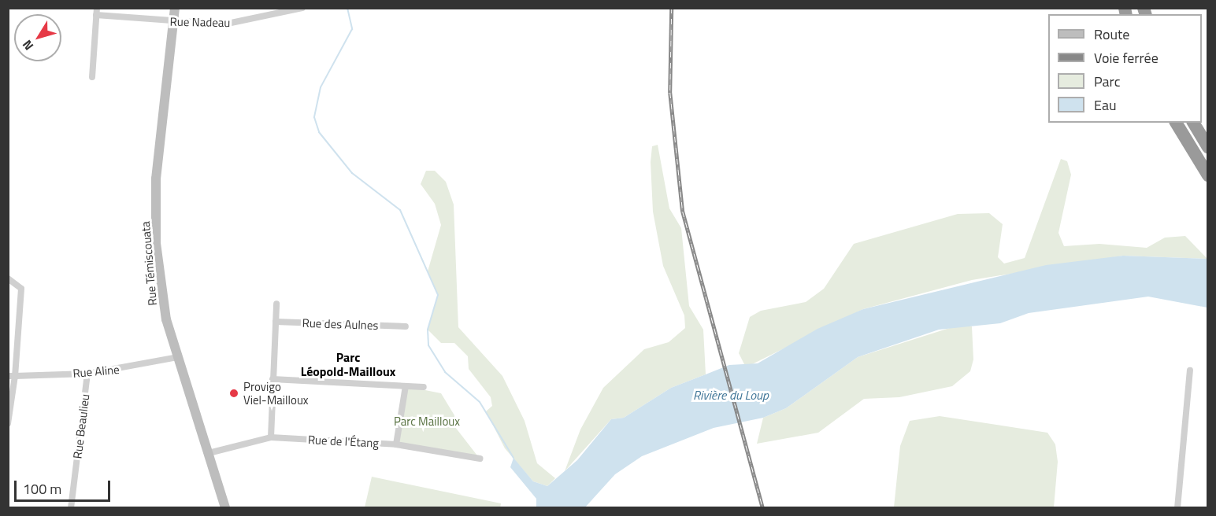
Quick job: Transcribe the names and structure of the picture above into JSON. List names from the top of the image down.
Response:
{
  "streets": {
    "main road": ["Rue Témiscouata"],
    "street": [
      "Rue Nadeau",
      "Rue des Aulnes",
      "Rue Aline",
      "Rue Beaulieu",
      "Rue de l'Étang"
    ]
  },
  "crossings": [
    ["Rue Nadeau", "Rue Témiscouata"],
    ["Rue Témiscouata", "Rue Aline"],
    ["Rue Témiscouata", "Rue de l'Étang"],
    ["Rue Aline", "Rue Beaulieu"]
  ],
  "districts": ["Parc Léopold-Mailloux"],
  "water": ["Rivière du Loup"],
  "parks": ["Parc Mailloux"],
  "places": ["Provigo Viel-Mailloux"],
  "legend": [
    "Route",
    "Voie ferrée",
    "Parc",
    "Eau"
  ],
  "scale_bar": "100 m",
  "north": "bottom left"
}
